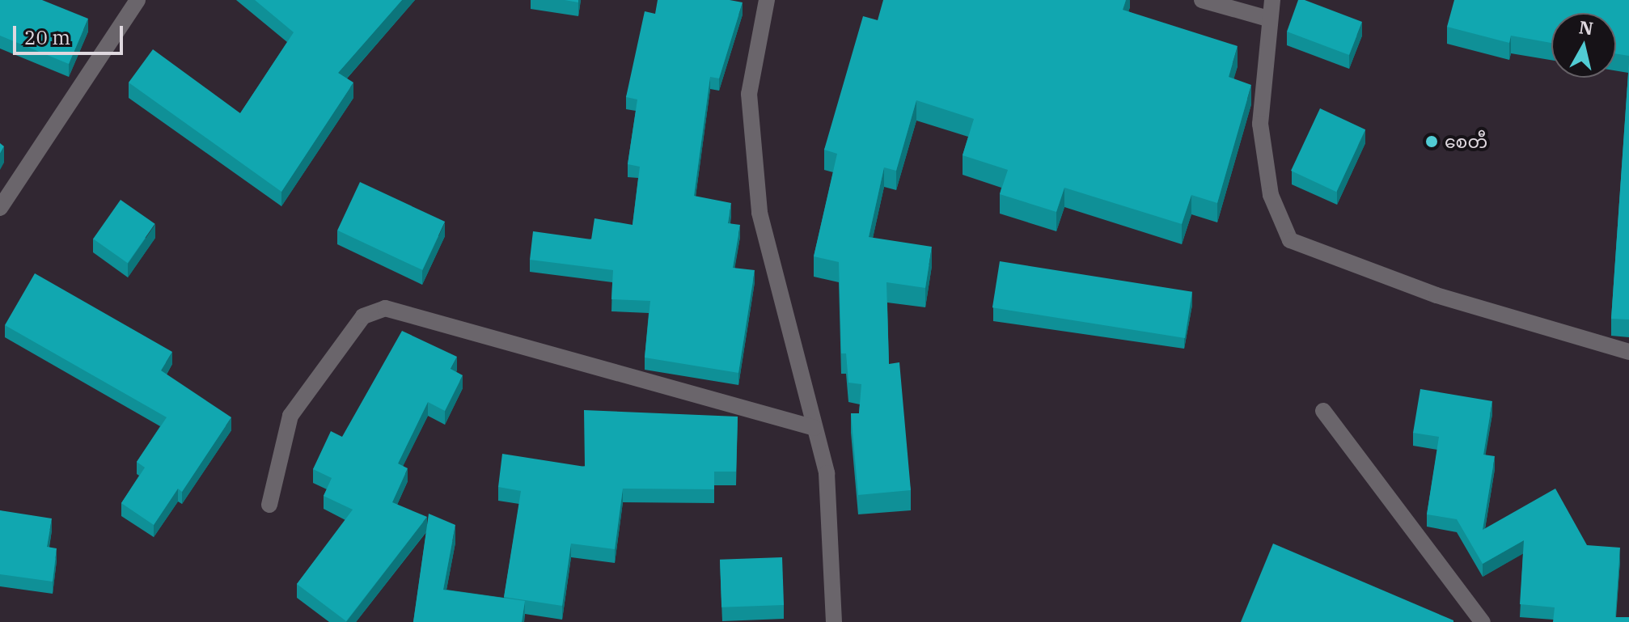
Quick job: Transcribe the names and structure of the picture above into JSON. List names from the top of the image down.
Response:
{
  "places": ["စေတီ"],
  "scale_bar": "20 m",
  "north": "top"
}
